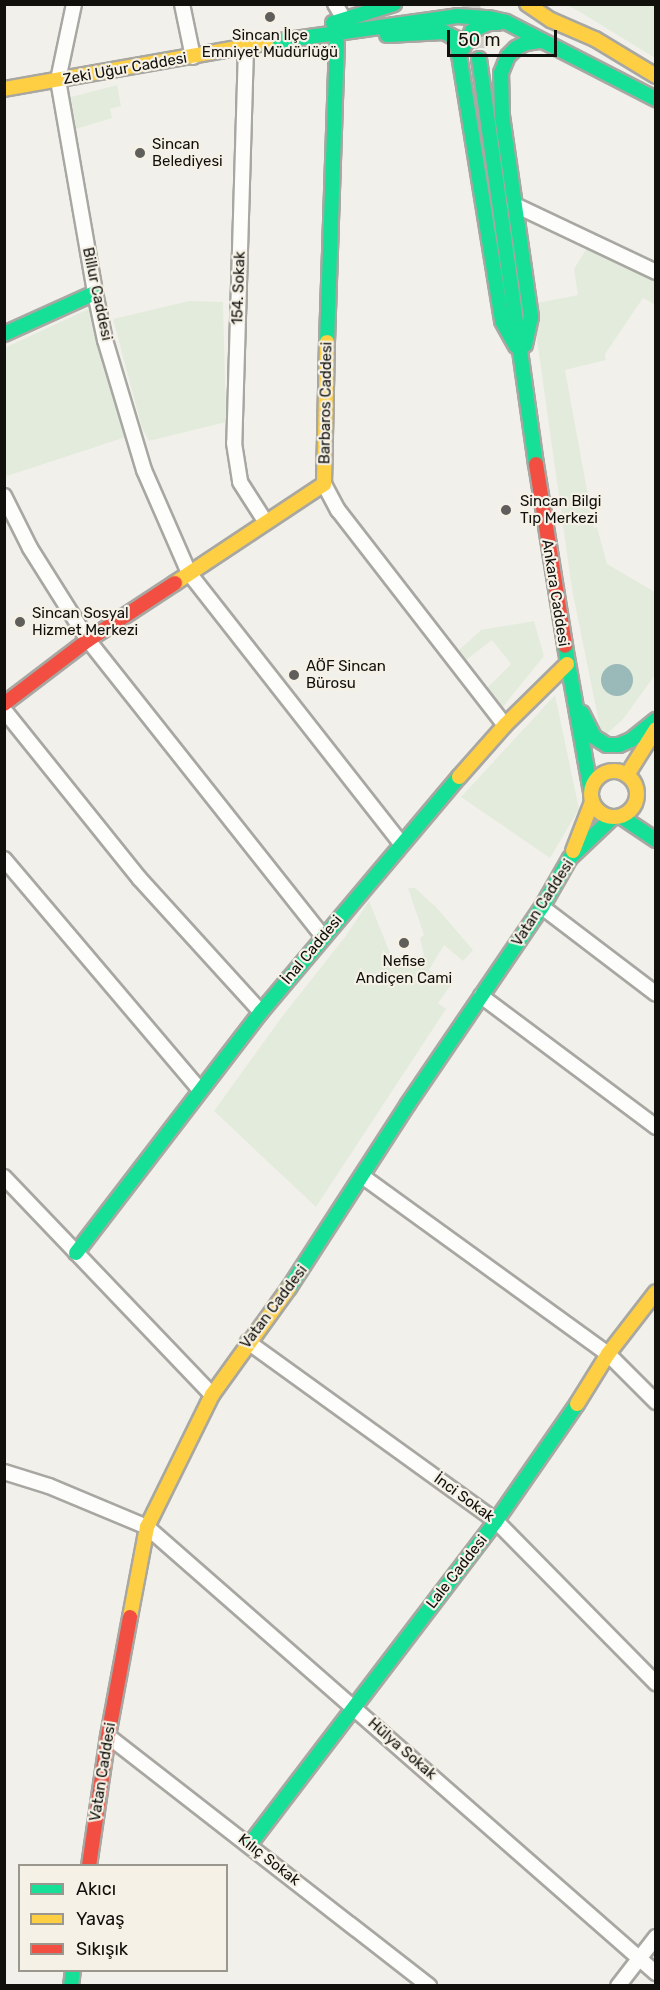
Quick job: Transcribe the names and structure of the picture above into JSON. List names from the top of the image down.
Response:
{
  "streets": {
    "main road": [
      "Zeki Uğur Caddesi",
      "Barbaros Caddesi",
      "Ankara Caddesi",
      "Vatan Caddesi",
      "İnal Caddesi",
      "Lale Caddesi"
    ],
    "street": [
      "154. Sokak",
      "Billur Caddesi",
      "İnci Sokak",
      "Hülya Sokak",
      "Kılıç Sokak"
    ]
  },
  "crossings": [
    ["Zeki Uğur Caddesi", "154. Sokak"],
    ["Zeki Uğur Caddesi", "Billur Caddesi"],
    ["154. Sokak", "Barbaros Caddesi"],
    ["Billur Caddesi", "Barbaros Caddesi"],
    ["Billur Caddesi", "İnal Caddesi"],
    ["Ankara Caddesi", "Vatan Caddesi"],
    ["Ankara Caddesi", "İnal Caddesi"],
    ["Vatan Caddesi", "İnci Sokak"],
    ["Vatan Caddesi", "Hülya Sokak"],
    ["Vatan Caddesi", "Kılıç Sokak"],
    ["İnci Sokak", "Lale Caddesi"],
    ["Lale Caddesi", "Hülya Sokak"],
    ["Lale Caddesi", "Kılıç Sokak"]
  ],
  "places": [
    "Sincan İlçe Emniyet Müdürlüğü",
    "Sincan Belediyesi",
    "Sincan Bilgi Tıp Merkezi",
    "Sincan Sosyal Hizmet Merkezi",
    "AÖF Sincan Bürosu",
    "Nefise Andiçen Cami"
  ],
  "legend": ["Akıcı", "Yavaş", "Sıkışık"],
  "scale_bar": "50 m"
}
